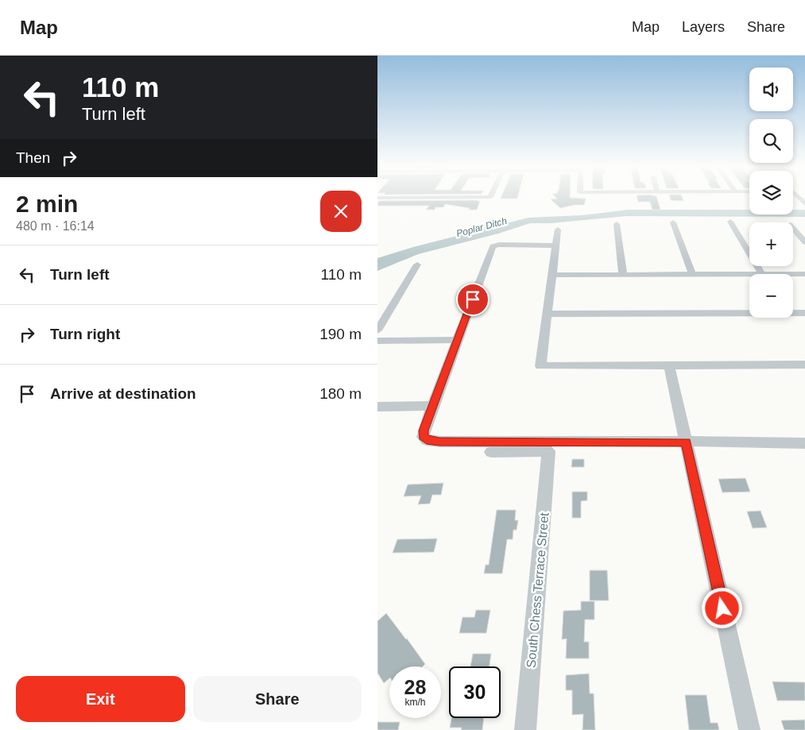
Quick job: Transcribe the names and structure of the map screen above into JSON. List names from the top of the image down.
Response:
{
  "streets": {
    "street": ["South Chess Terrace Street"]
  },
  "water": ["Poplar Ditch"],
  "page": {
    "header": "Map",
    "nav": ["Map", "Layers", "Share"],
    "turn": ["110 m", "Turn left"],
    "map_buttons": ["+", "−"],
    "then": "Then",
    "heading": ["2 min", "480 m · 16:14"],
    "list": [
      {
        "name": "Turn left",
        "value": "110 m"
      },
      {
        "name": "Turn right",
        "value": "190 m"
      },
      {
        "name": "Arrive at destination",
        "value": "180 m"
      }
    ],
    "speed": "28 km/h",
    "limit": "30",
    "buttons": ["Exit", "Share"]
  }
}
